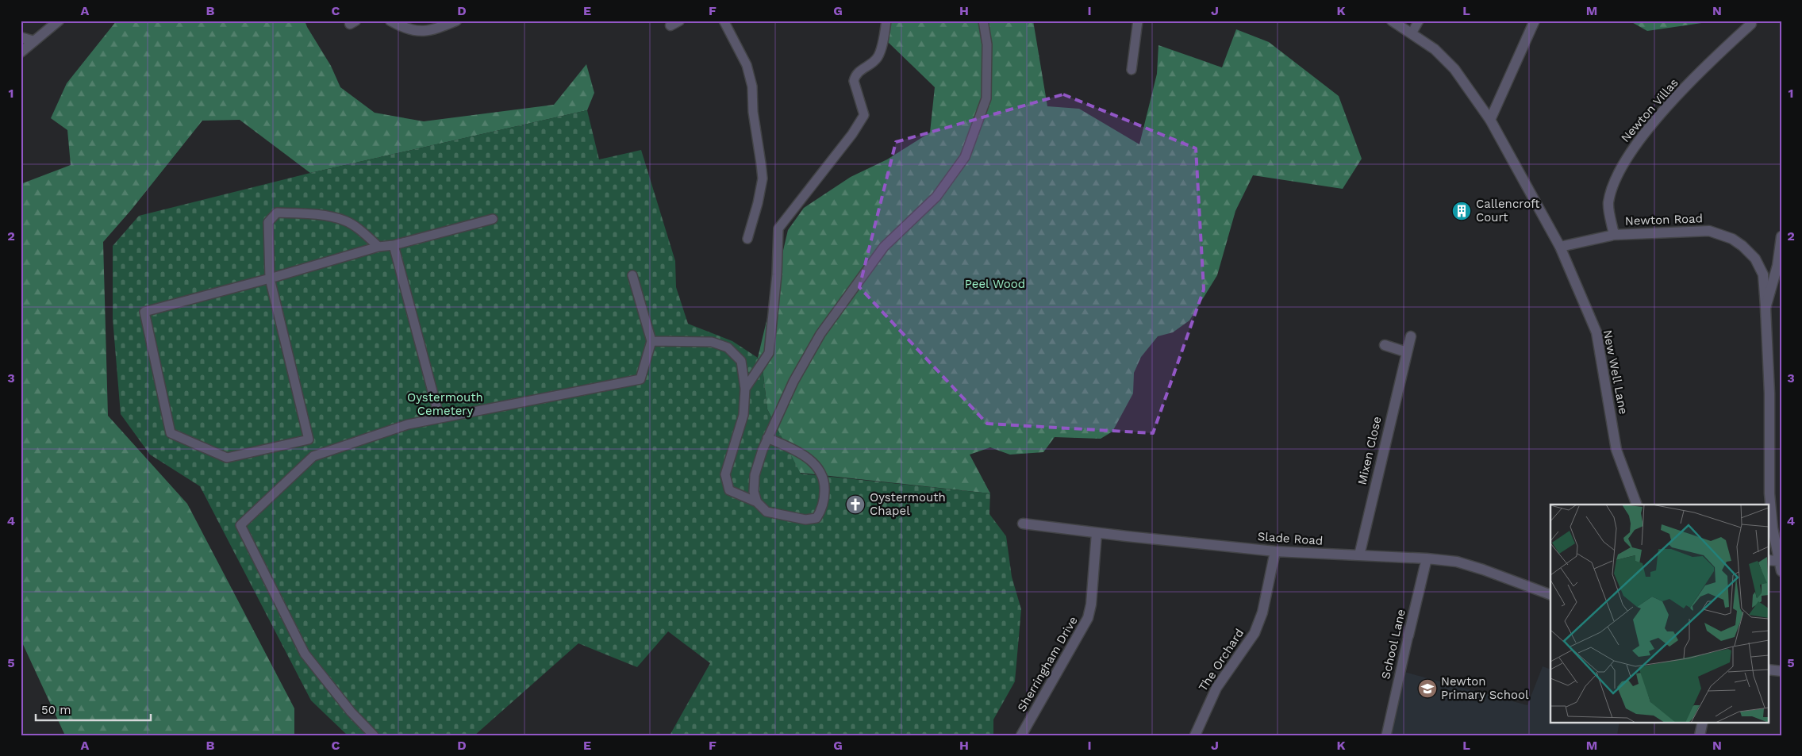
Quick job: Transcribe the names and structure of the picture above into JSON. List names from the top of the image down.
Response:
{
  "streets": {
    "street": [
      "Newton Villas",
      "Newton Road",
      "New Well Lane",
      "Mixen Close",
      "Slade Road",
      "School Lane",
      "The Orchard",
      "Sherringham Drive"
    ]
  },
  "crossings": [
    ["Newton Villas", "Newton Road"],
    ["Newton Road", "New Well Lane"],
    ["Mixen Close", "Slade Road"],
    ["Slade Road", "School Lane"],
    ["Slade Road", "The Orchard"],
    ["Slade Road", "Sherringham Drive"]
  ],
  "parks": ["Peel Wood", "Oystermouth Cemetery"],
  "places": {
    "building": ["Callencroft Court"],
    "church": ["Oystermouth Chapel"],
    "school or university": ["Newton Primary School"]
  },
  "scale_bar": "50 m",
  "grid": {
    "columns": [
      "A",
      "B",
      "C",
      "D",
      "E",
      "F",
      "G",
      "H",
      "I",
      "J",
      "K",
      "L",
      "M",
      "N"
    ],
    "rows": [
      "1",
      "2",
      "3",
      "4",
      "5"
    ]
  }
}
